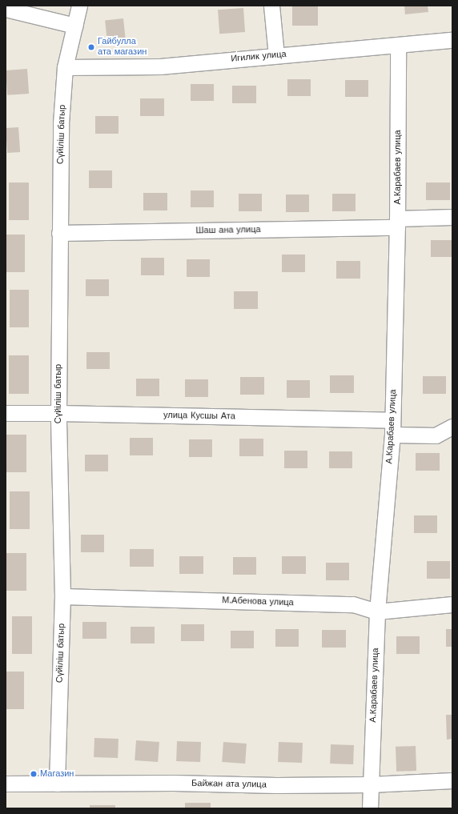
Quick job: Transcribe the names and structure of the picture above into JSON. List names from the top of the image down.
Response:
{
  "streets": {
    "street": [
      "Игилик улица",
      "Сүйіліш батыр",
      "А.Карабаев улица",
      "Шаш ана улица",
      "улица Кусшы Ата",
      "М.Абенова улица",
      "Байжан ата улица"
    ]
  },
  "crossings": [
    ["Игилик улица", "Сүйіліш батыр"],
    ["Игилик улица", "А.Карабаев улица"],
    ["Сүйіліш батыр", "Шаш ана улица"],
    ["Сүйіліш батыр", "улица Кусшы Ата"],
    ["Сүйіліш батыр", "М.Абенова улица"],
    ["Сүйіліш батыр", "Байжан ата улица"],
    ["А.Карабаев улица", "Шаш ана улица"],
    ["А.Карабаев улица", "улица Кусшы Ата"],
    ["А.Карабаев улица", "М.Абенова улица"],
    ["А.Карабаев улица", "Байжан ата улица"]
  ],
  "places": ["Гайбулла ата магазин", "Магазин"]
}
